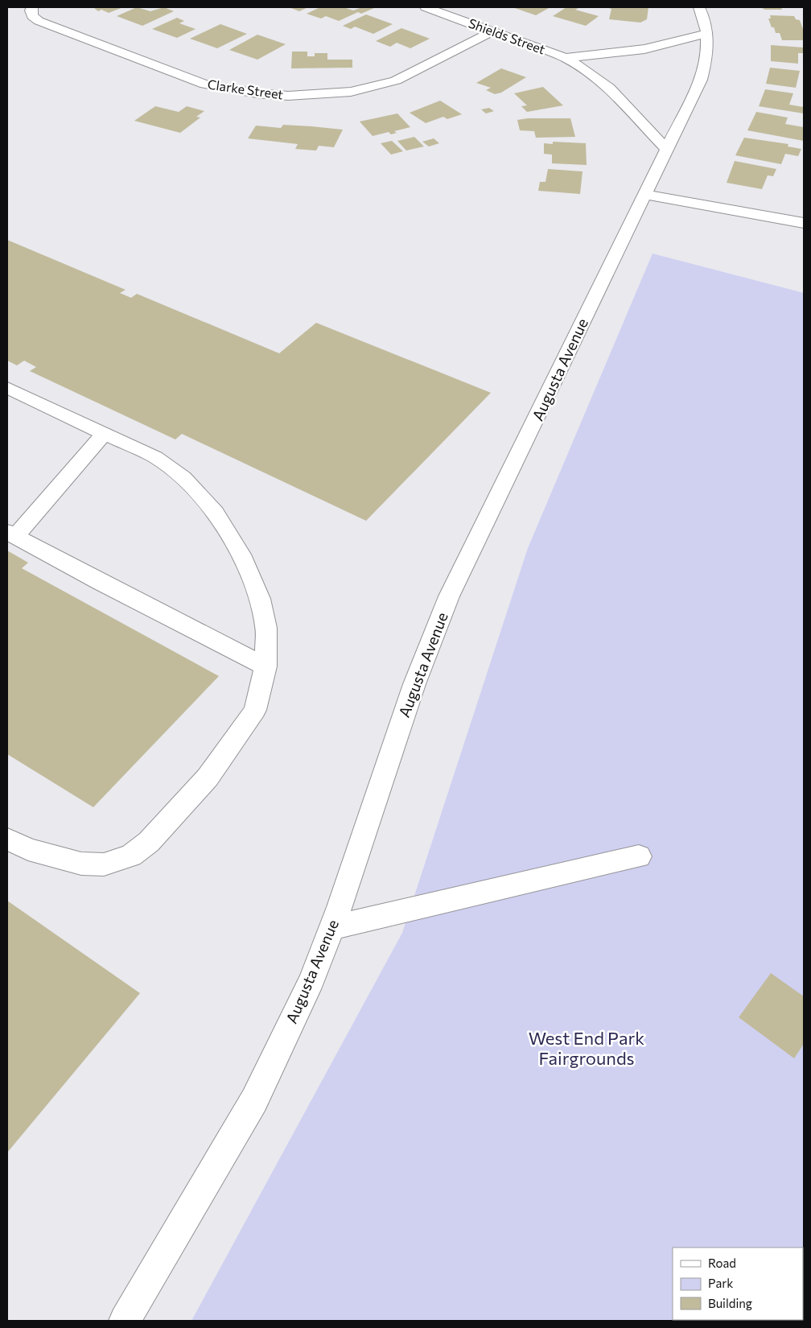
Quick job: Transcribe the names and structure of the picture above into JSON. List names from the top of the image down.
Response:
{
  "streets": {
    "street": ["Shields Street", "Clarke Street", "Augusta Avenue"]
  },
  "crossings": [
    ["Shields Street", "Clarke Street"],
    ["Shields Street", "Augusta Avenue"]
  ],
  "parks": ["West End Park Fairgrounds"],
  "legend": ["Road", "Park", "Building"]
}
